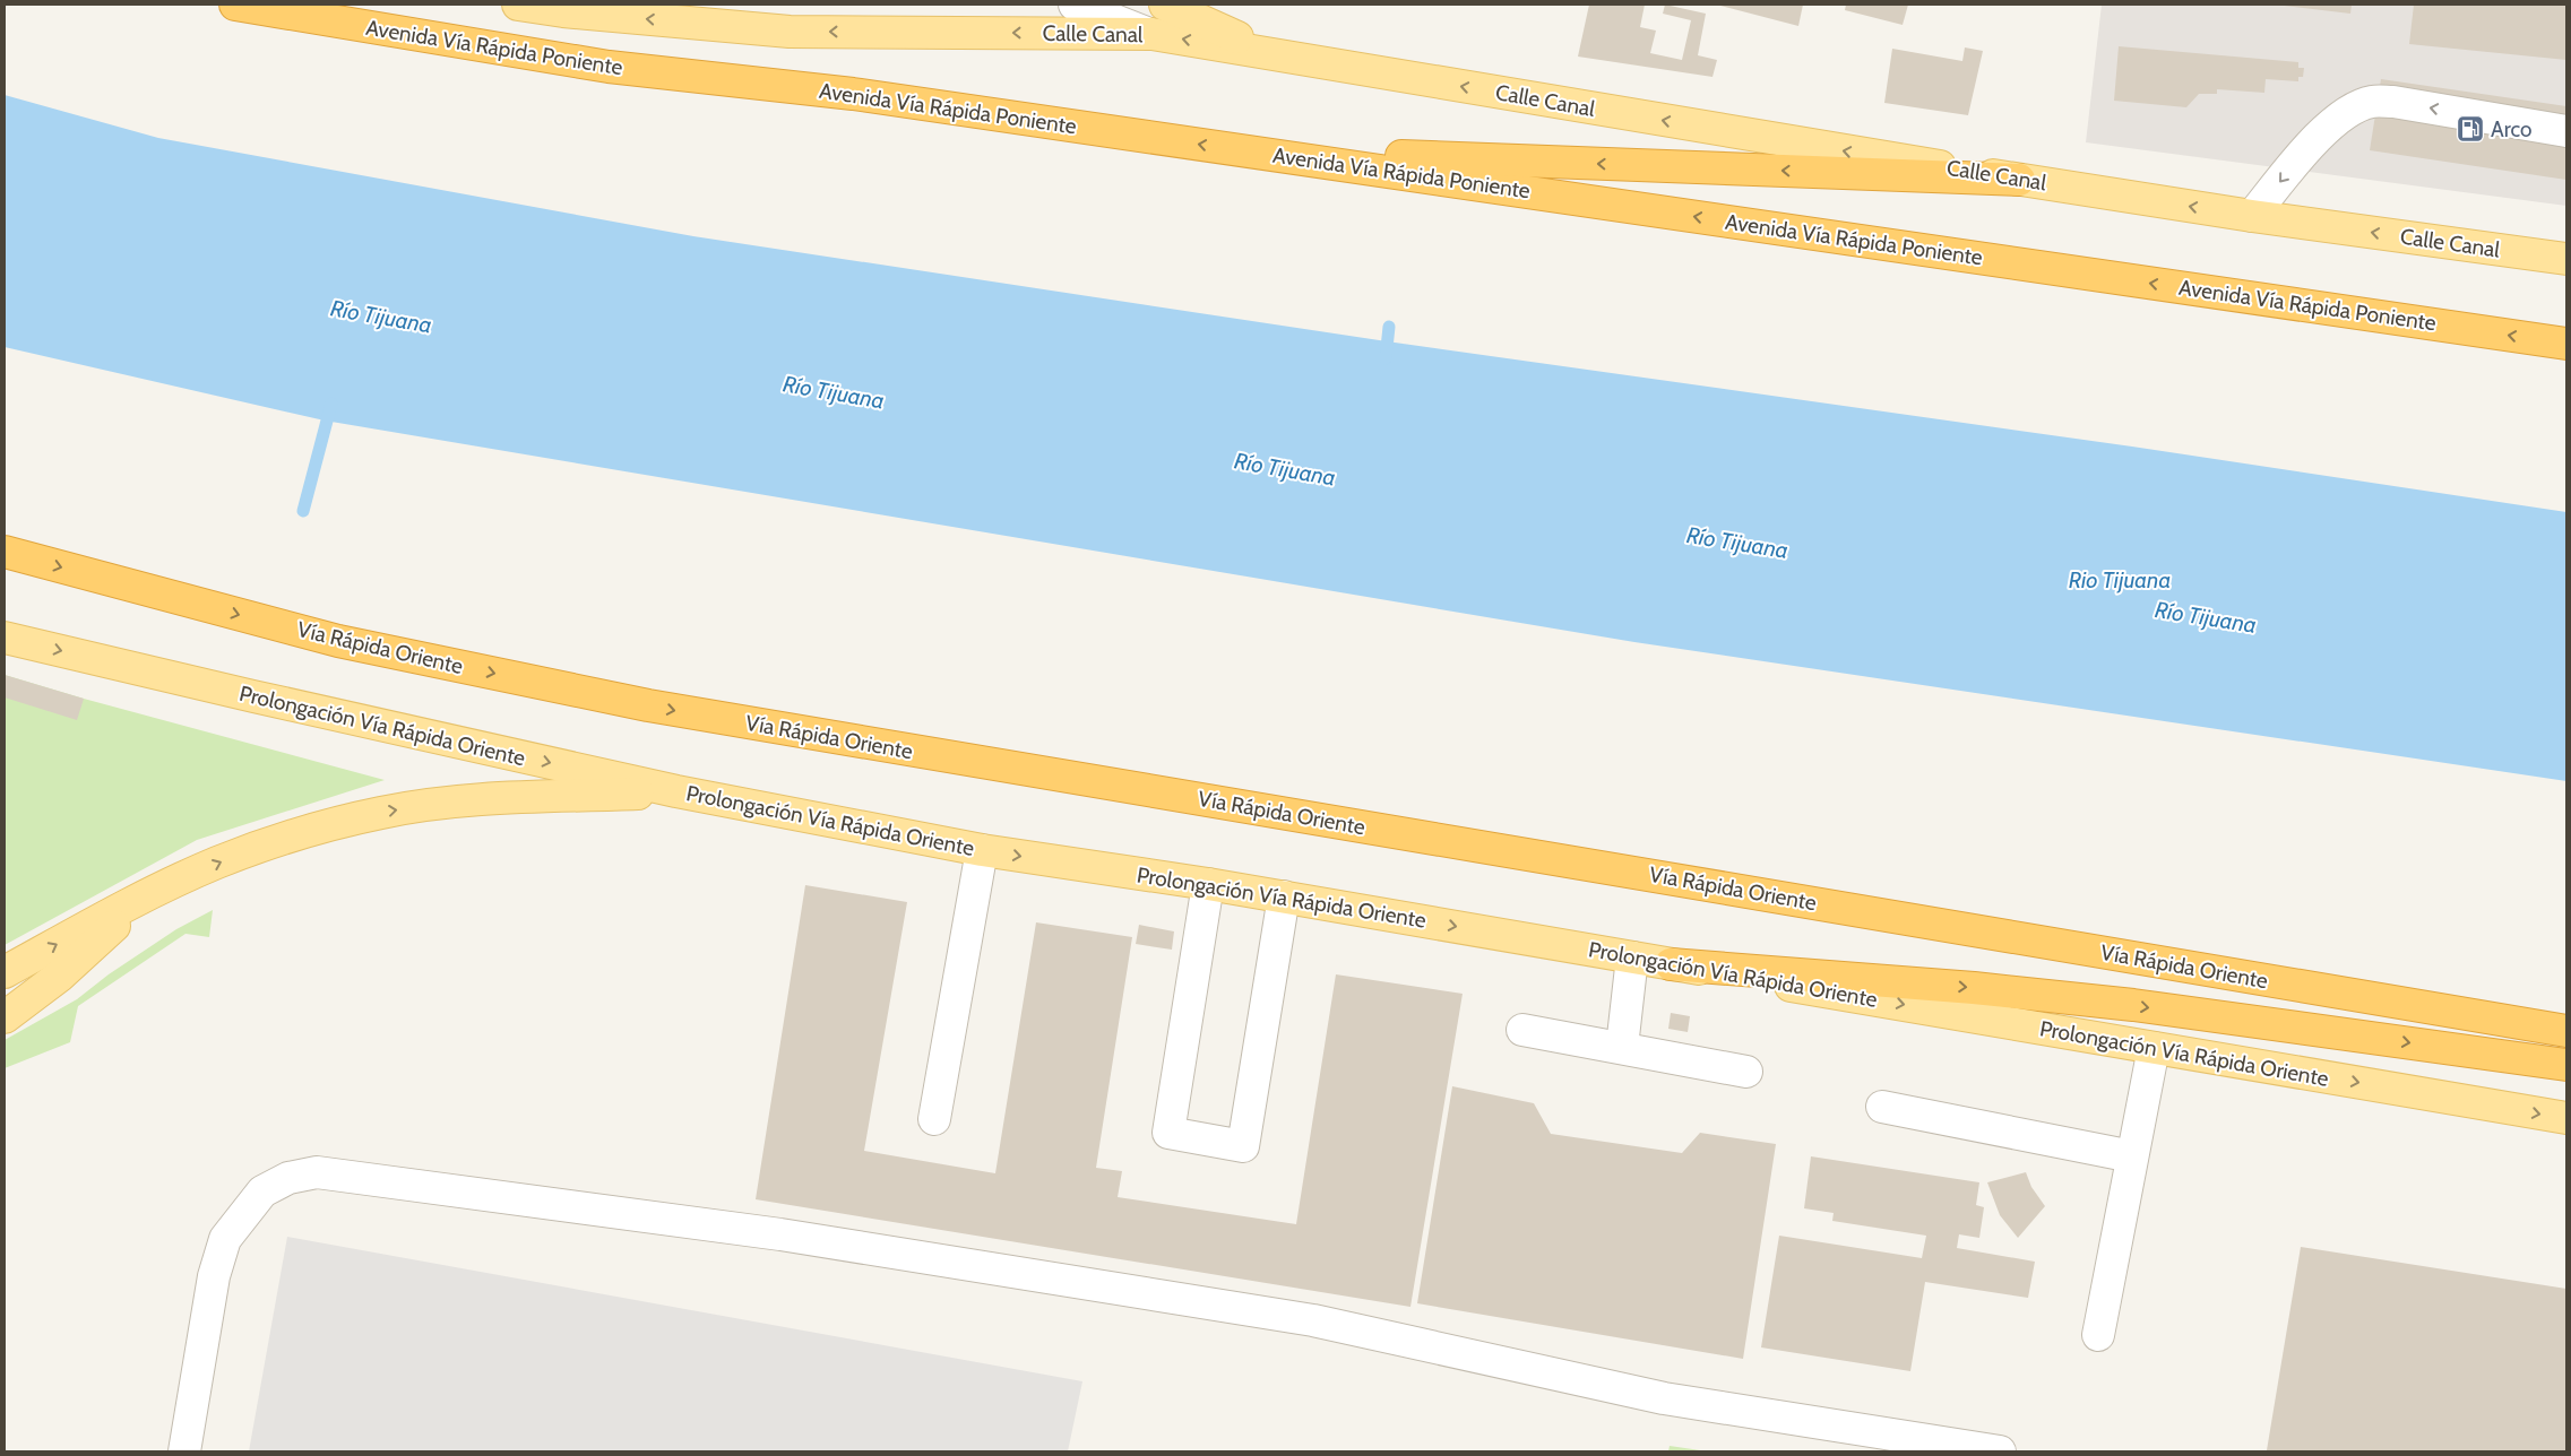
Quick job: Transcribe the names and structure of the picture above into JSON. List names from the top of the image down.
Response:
{
  "streets": {
    "highway": ["Avenida Vía Rápida Poniente", "Vía Rápida Oriente"],
    "main road": ["Calle Canal", "Prolongación Vía Rápida Oriente"]
  },
  "one_way": ["Calle Canal", "Prolongación Vía Rápida Oriente"],
  "water": ["Río Tijuana", "Rio Tijuana"],
  "places": {
    "fuel station": ["Arco"]
  }
}
